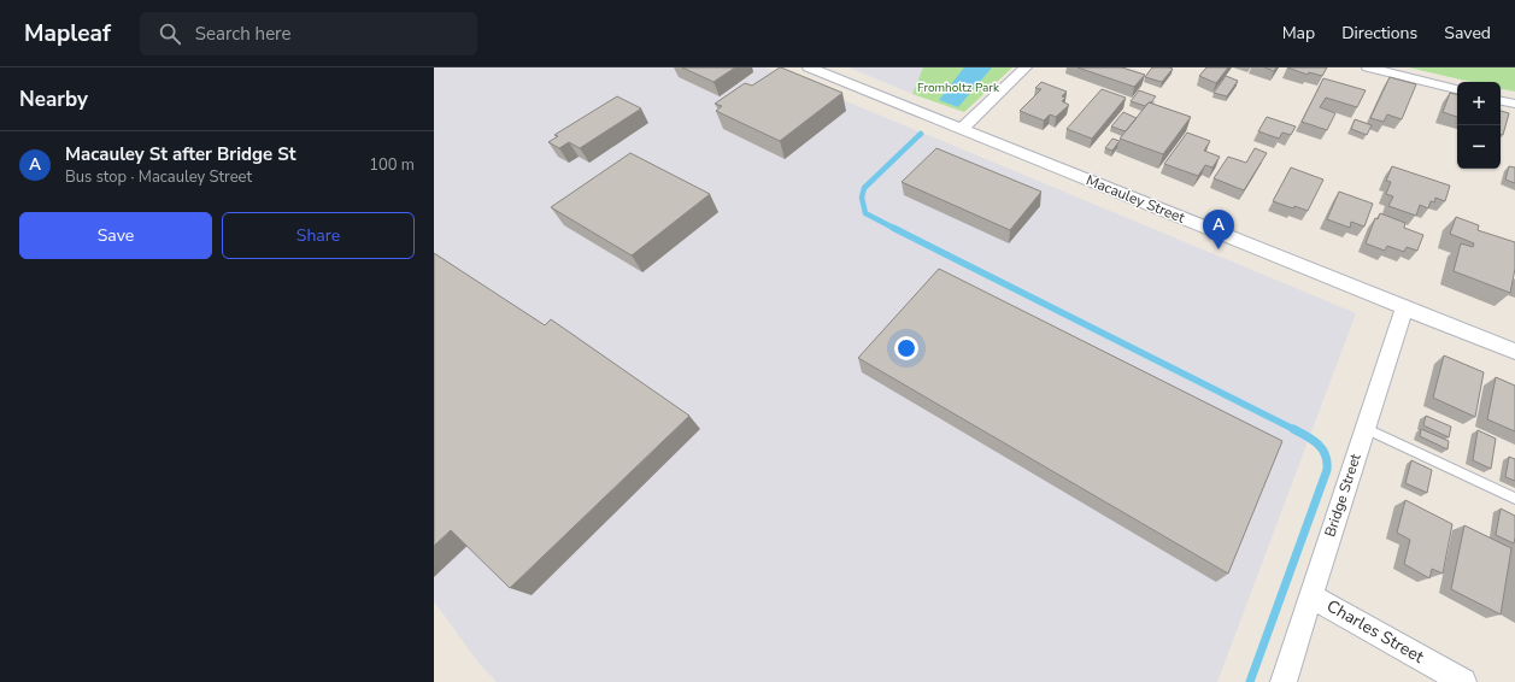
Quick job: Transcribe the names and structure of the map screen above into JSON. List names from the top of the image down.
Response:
{
  "streets": {
    "street": ["Macauley Street", "Bridge Street", "Charles Street"]
  },
  "crossings": [
    ["Macauley Street", "Bridge Street"],
    ["Bridge Street", "Charles Street"]
  ],
  "parks": ["Fromholtz Park"],
  "page": {
    "header": "Mapleaf",
    "search": "Search here",
    "nav": ["Map", "Directions", "Saved"],
    "heading": "Nearby",
    "map_buttons": ["+", "−"],
    "list": [
      {
        "mark": "A",
        "name": "Macauley St after Bridge St",
        "note": "Bus stop · Macauley Street",
        "value": "100 m"
      }
    ],
    "buttons": ["Save", "Share"],
    "pins": "A"
  }
}
